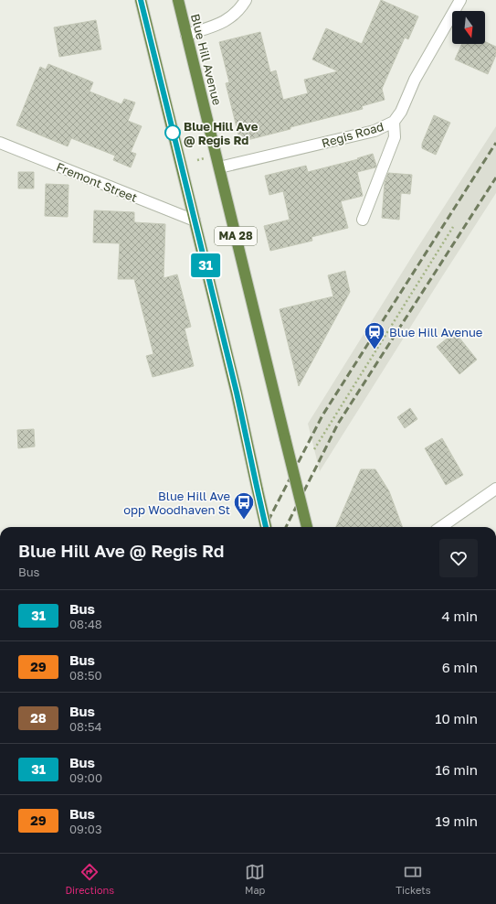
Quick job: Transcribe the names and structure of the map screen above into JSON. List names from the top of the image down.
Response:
{
  "streets": {
    "highway": ["Blue Hill Avenue", "MA 28"],
    "street": ["Regis Road", "Fremont Street"]
  },
  "crossings": [
    ["Blue Hill Avenue", "Regis Road"],
    ["Fremont Street", "MA 28"]
  ],
  "places": {
    "other": ["Blue Hill Ave @ Regis Rd"],
    "station": ["Blue Hill Avenue"],
    "bus stop": ["Blue Hill Ave opp Woodhaven St"]
  },
  "lines": ["bus line 31"],
  "north": "bottom",
  "page": {
    "on_map": "31",
    "heading": ["Blue Hill Ave @ Regis Rd", "Bus"],
    "list": [
      {
        "mark": "31",
        "name": "Bus",
        "note": "08:48",
        "value": "4 min"
      },
      {
        "mark": "29",
        "name": "Bus",
        "note": "08:50",
        "value": "6 min"
      },
      {
        "mark": "28",
        "name": "Bus",
        "note": "08:54",
        "value": "10 min"
      },
      {
        "mark": "31",
        "name": "Bus",
        "note": "09:00",
        "value": "16 min"
      },
      {
        "mark": "29",
        "name": "Bus",
        "note": "09:03",
        "value": "19 min"
      }
    ],
    "tabs": ["Directions", "Map", "Tickets"]
  }
}
